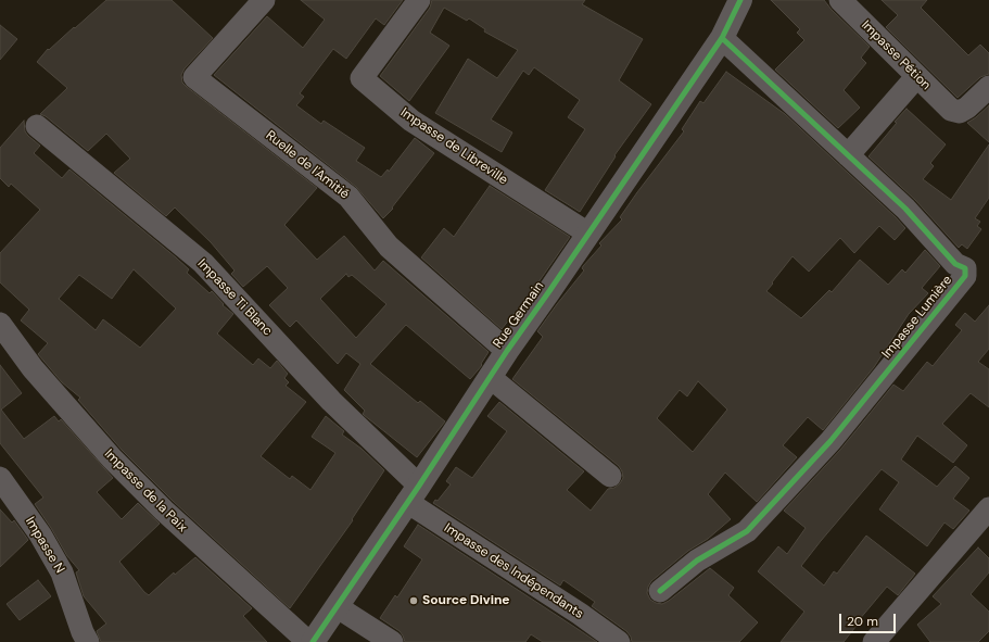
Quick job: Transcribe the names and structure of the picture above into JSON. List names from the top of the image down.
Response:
{
  "streets": {
    "street": [
      "Impasse Pétion",
      "Impasse de Libreville",
      "Ruelle de l'Amitié",
      "Impasse Ti Blanc",
      "Rue Germain",
      "Impasse Lumière",
      "Impasse de la Paix",
      "Impasse N",
      "Impasse des Indépendants"
    ]
  },
  "crossings": [
    ["Impasse de Libreville", "Rue Germain"],
    ["Ruelle de l'Amitié", "Rue Germain"],
    ["Impasse Ti Blanc", "Rue Germain"],
    ["Impasse Ti Blanc", "Impasse des Indépendants"],
    ["Rue Germain", "Impasse Lumière"],
    ["Rue Germain", "Impasse des Indépendants"]
  ],
  "places": ["Source Divine"],
  "scale_bar": "20 m"
}
